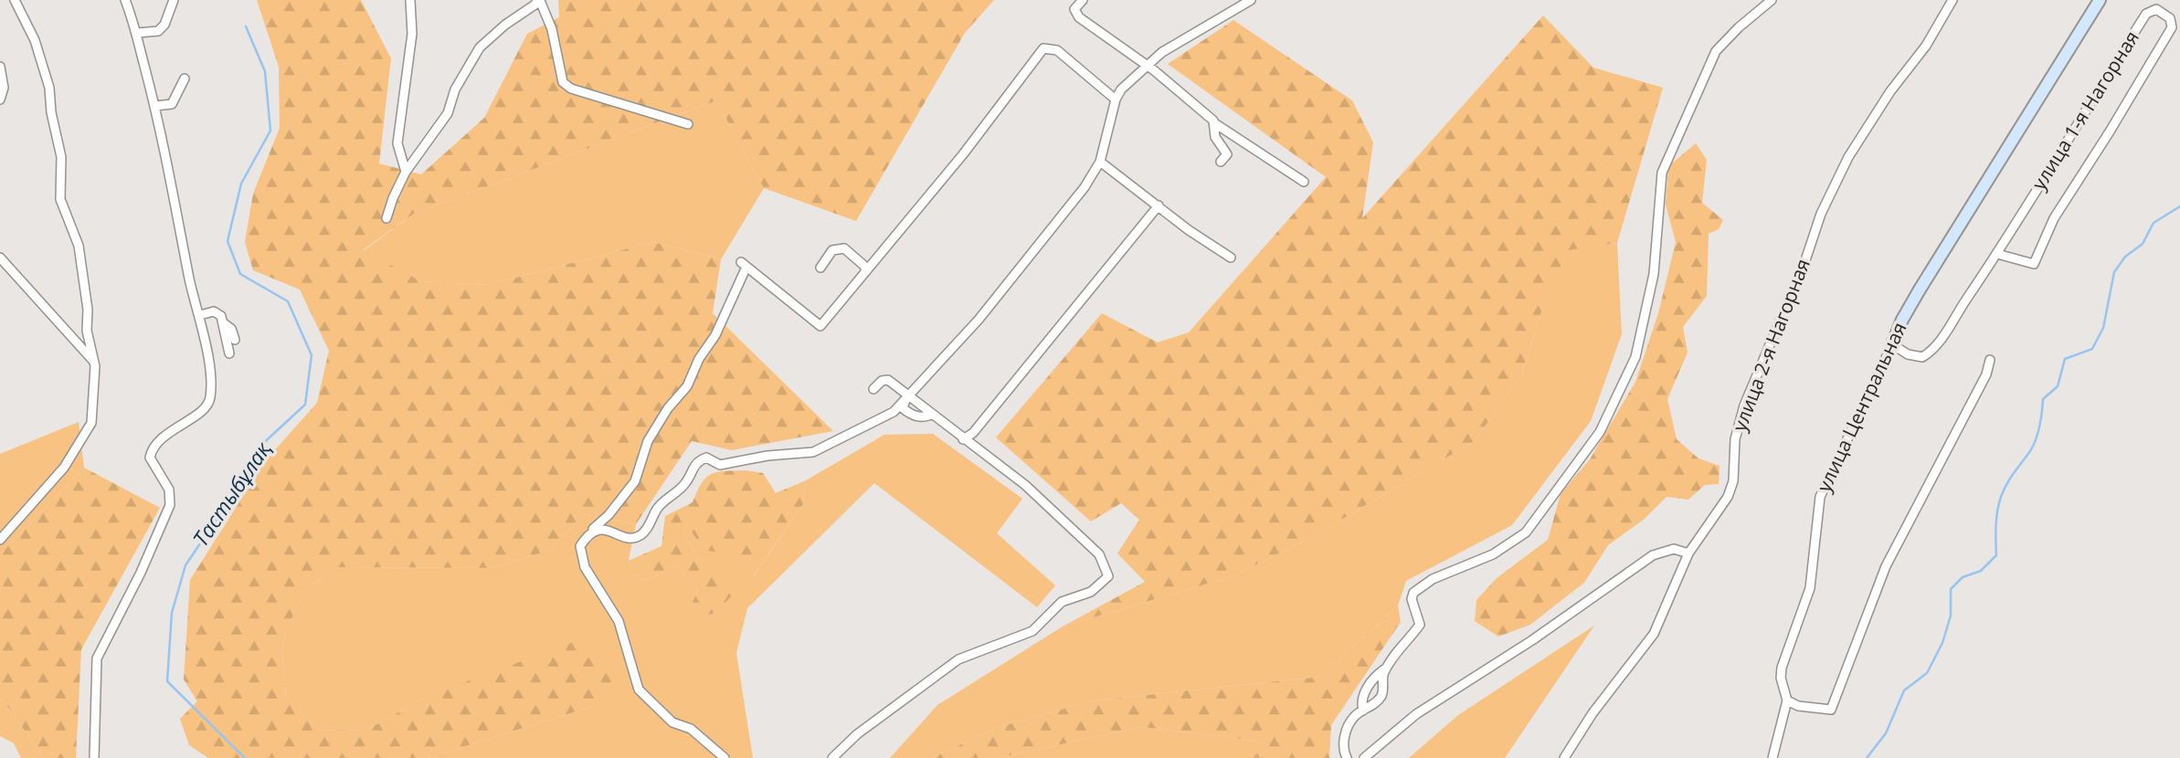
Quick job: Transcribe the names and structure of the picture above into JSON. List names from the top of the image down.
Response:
{
  "streets": {
    "street": ["улица 1-я Нагорная", "улица 2-я Нагорная", "улица Центральная"]
  },
  "crossings": [
    ["улица 1-я Нагорная", "улица Центральная"]
  ],
  "water": ["Тастыбұлақ"]
}
